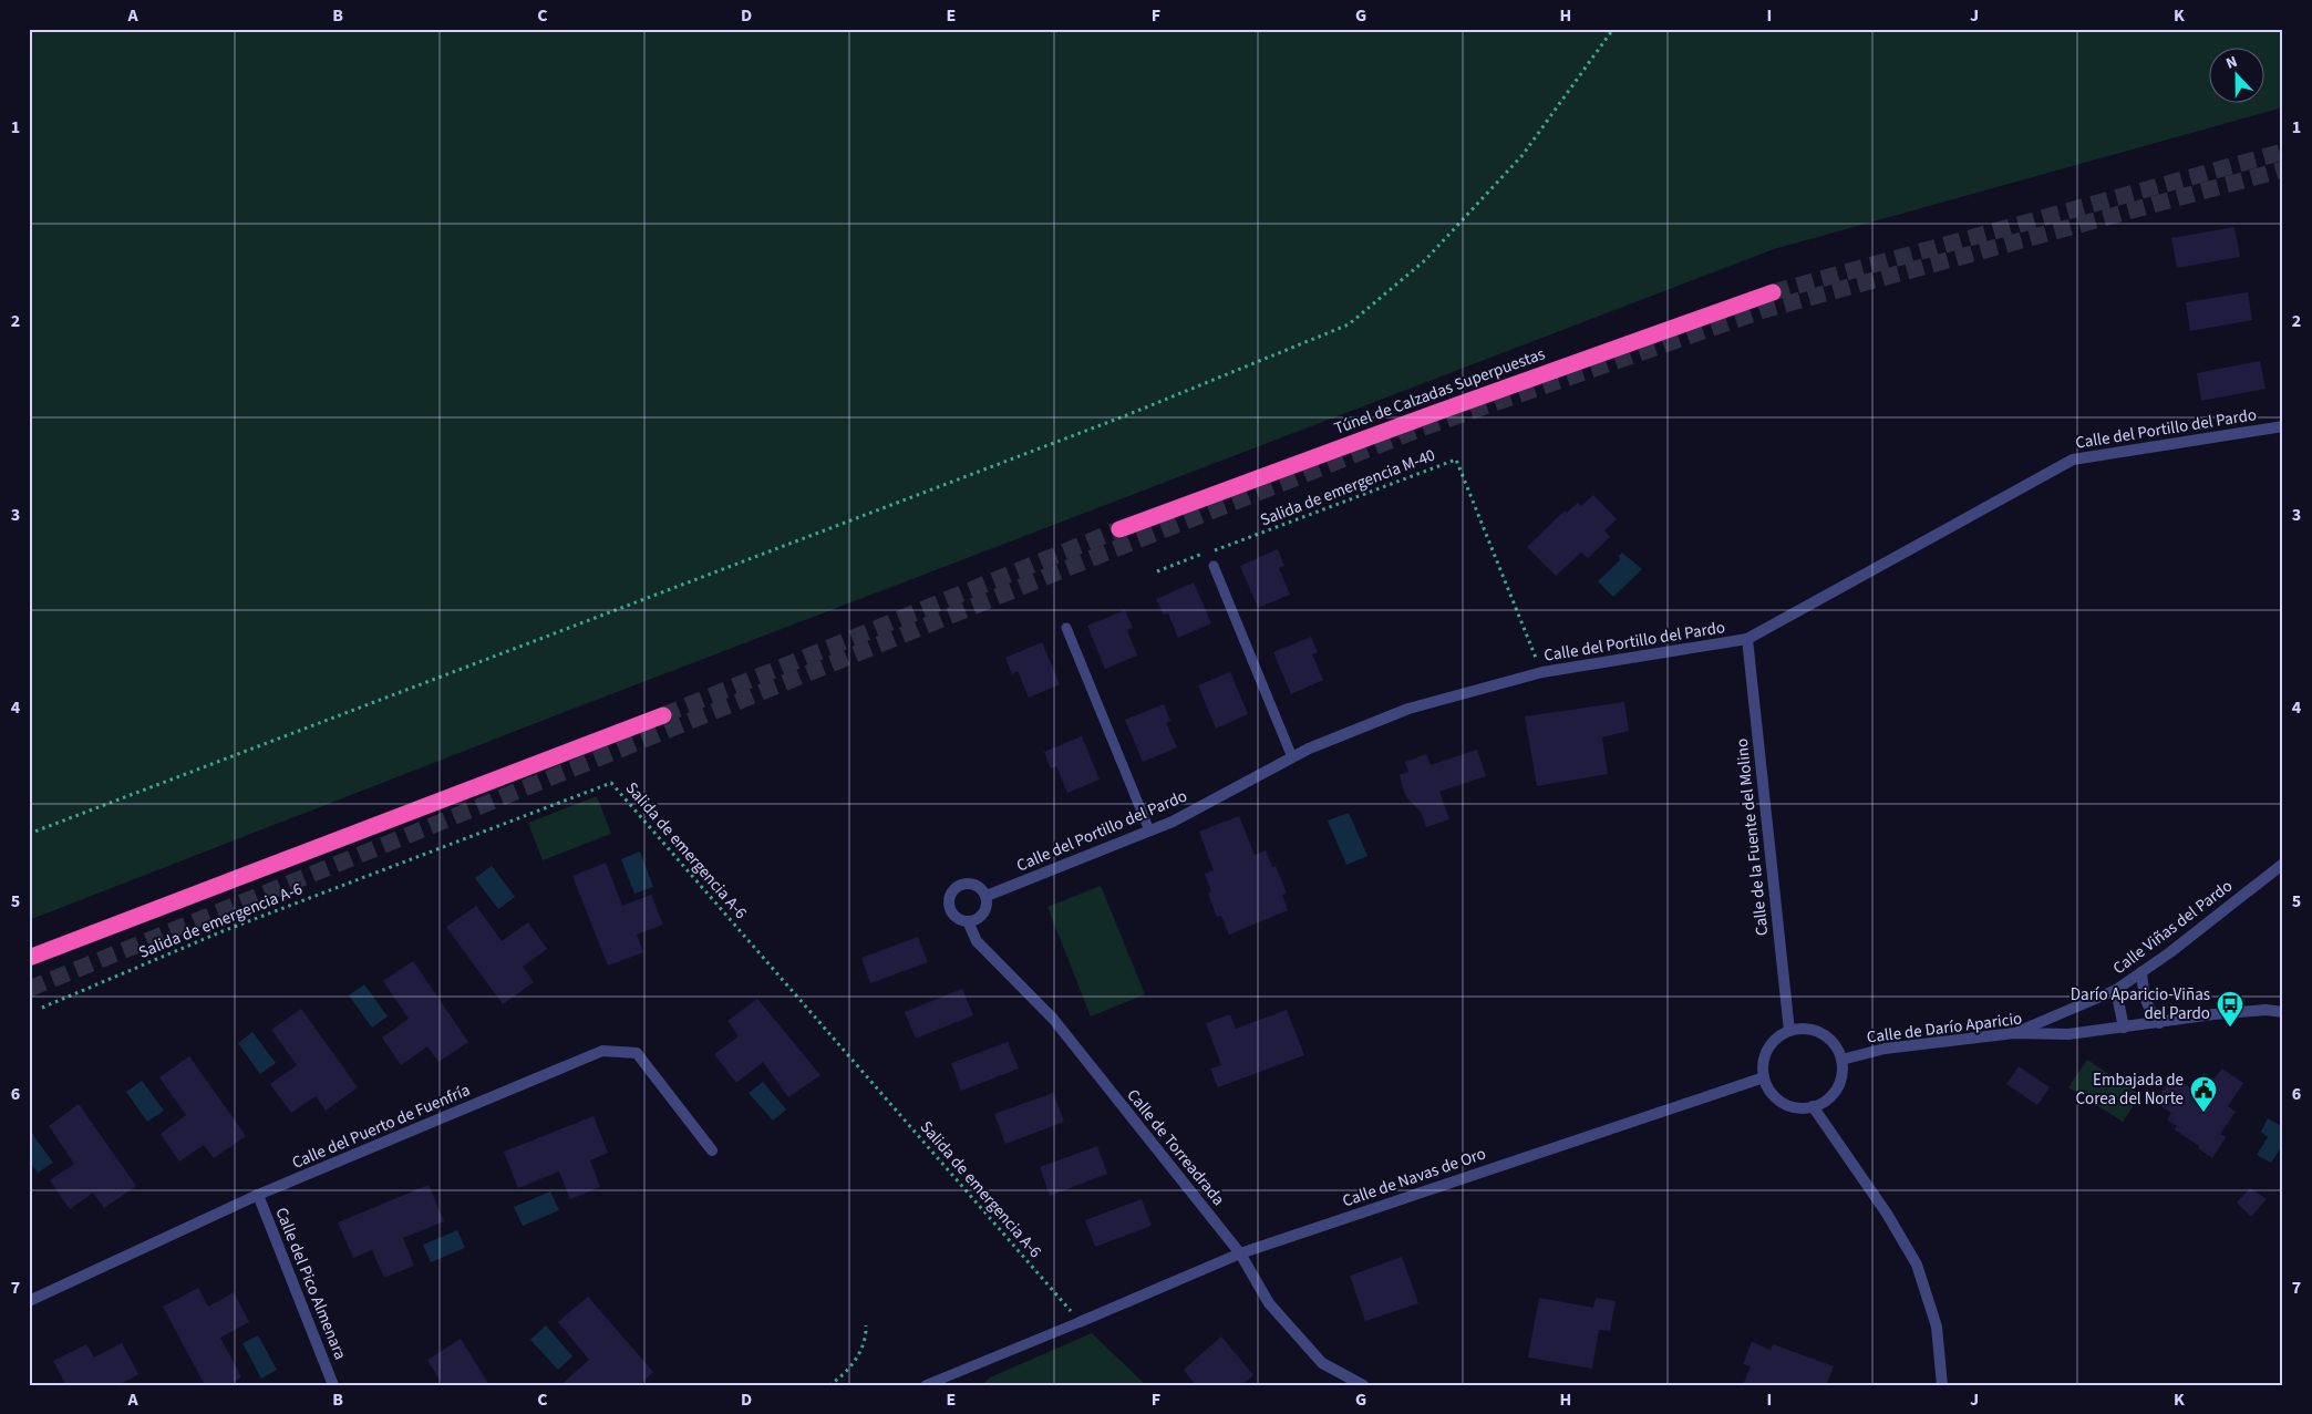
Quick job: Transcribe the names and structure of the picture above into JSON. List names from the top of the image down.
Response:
{
  "streets": {
    "highway": ["Túnel de Calzadas Superpuestas"],
    "street": [
      "Calle del Portillo del Pardo",
      "Calle de la Fuente del Molino",
      "Calle Viñas del Pardo",
      "Calle de Darío Aparicio",
      "Calle del Puerto de Fuenfría",
      "Calle de Torreadrada",
      "Calle de Navas de Oro",
      "Calle del Pico Almenara"
    ],
    "path": ["Salida de emergencia M-40", "Salida de emergencia A-6"]
  },
  "crossings": [
    ["Calle del Portillo del Pardo", "Salida de emergencia M-40"],
    ["Calle del Portillo del Pardo", "Calle de la Fuente del Molino"],
    ["Calle del Portillo del Pardo", "Calle de Torreadrada"],
    ["Calle de la Fuente del Molino", "Calle de Darío Aparicio"],
    ["Calle de la Fuente del Molino", "Calle de Navas de Oro"],
    ["Salida de emergencia A-6", "Calle de Navas de Oro"],
    ["Calle Viñas del Pardo", "Calle de Darío Aparicio"],
    ["Calle de Darío Aparicio", "Calle de Navas de Oro"],
    ["Calle del Puerto de Fuenfría", "Calle del Pico Almenara"],
    ["Calle de Torreadrada", "Calle de Navas de Oro"]
  ],
  "places": {
    "bus stop": ["Darío Aparicio-Viñas del Pardo"],
    "public building": ["Embajada de Corea del Norte"]
  },
  "north": "top",
  "grid": {
    "columns": [
      "A",
      "B",
      "C",
      "D",
      "E",
      "F",
      "G",
      "H",
      "I",
      "J",
      "K"
    ],
    "rows": [
      "1",
      "2",
      "3",
      "4",
      "5",
      "6",
      "7"
    ]
  }
}
